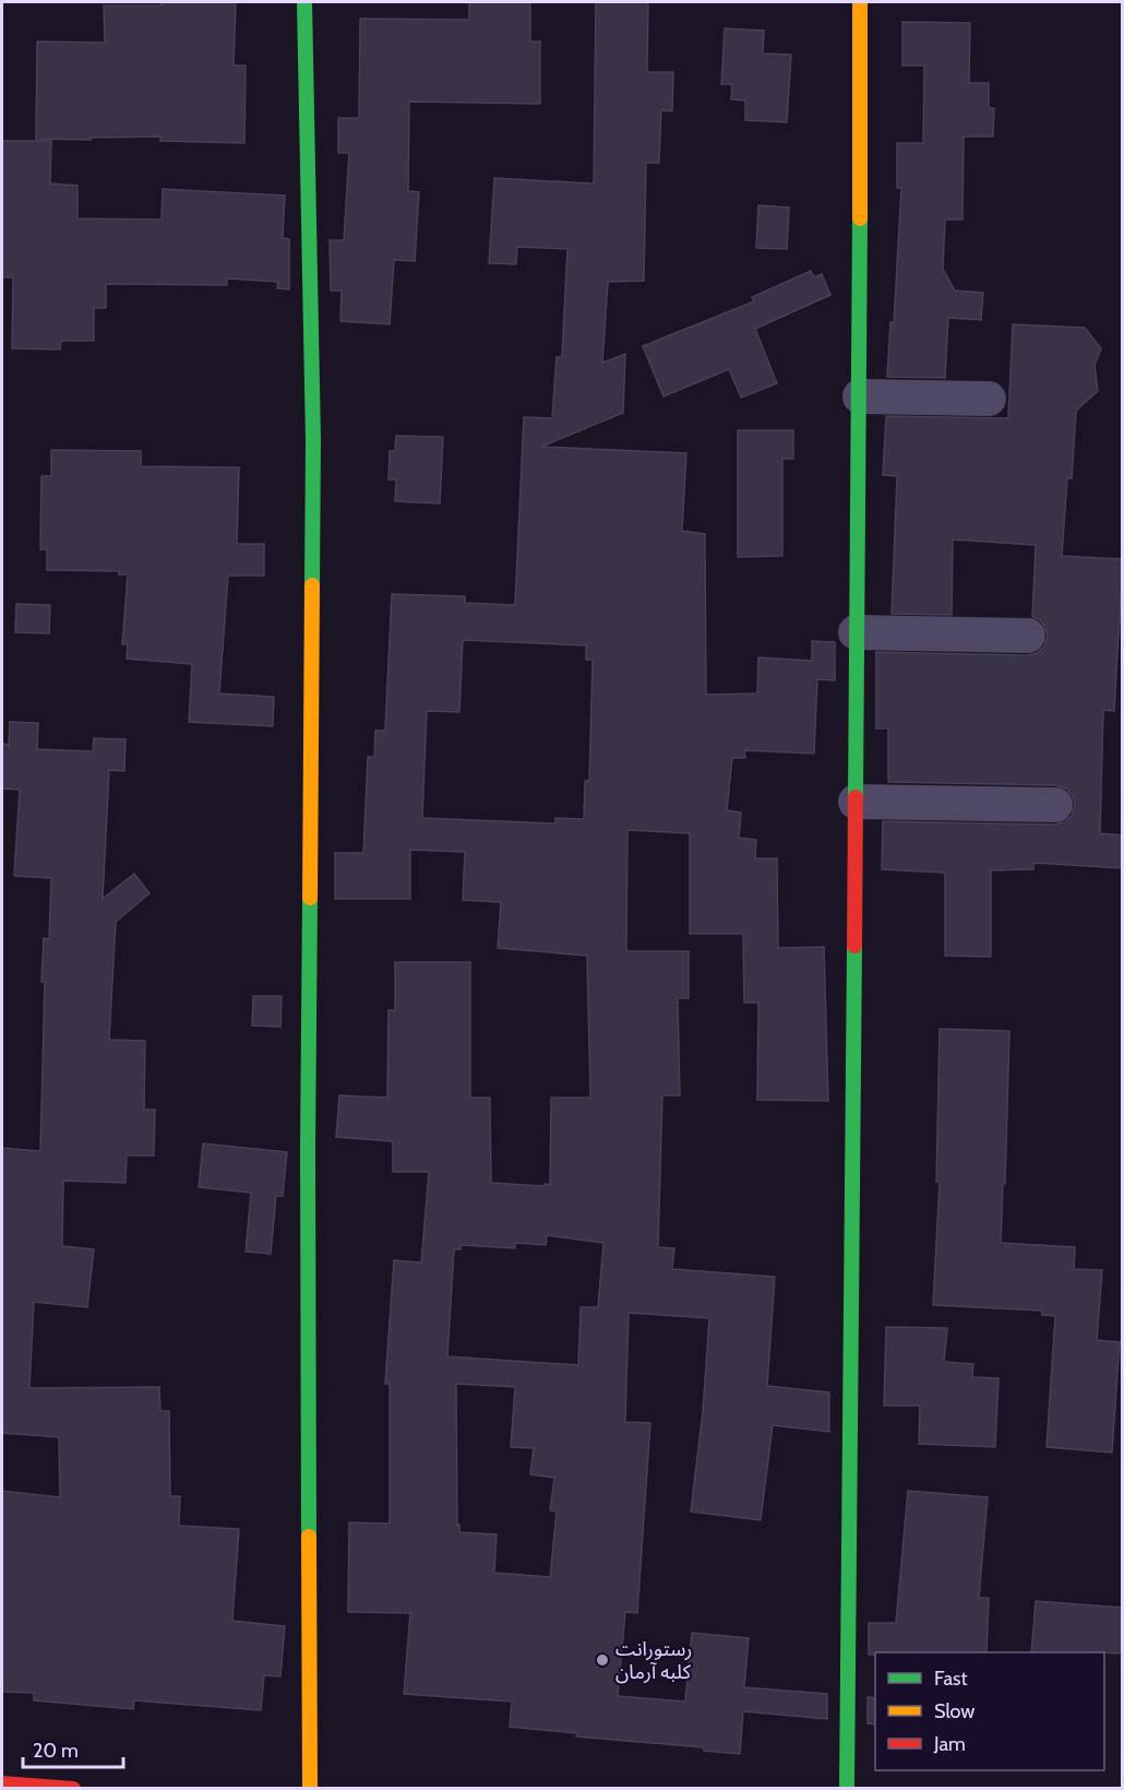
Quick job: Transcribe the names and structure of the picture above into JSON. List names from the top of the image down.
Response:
{
  "places": ["رستورانت کلبه آرمان"],
  "legend": ["Fast", "Slow", "Jam"],
  "scale_bar": "20 m"
}
